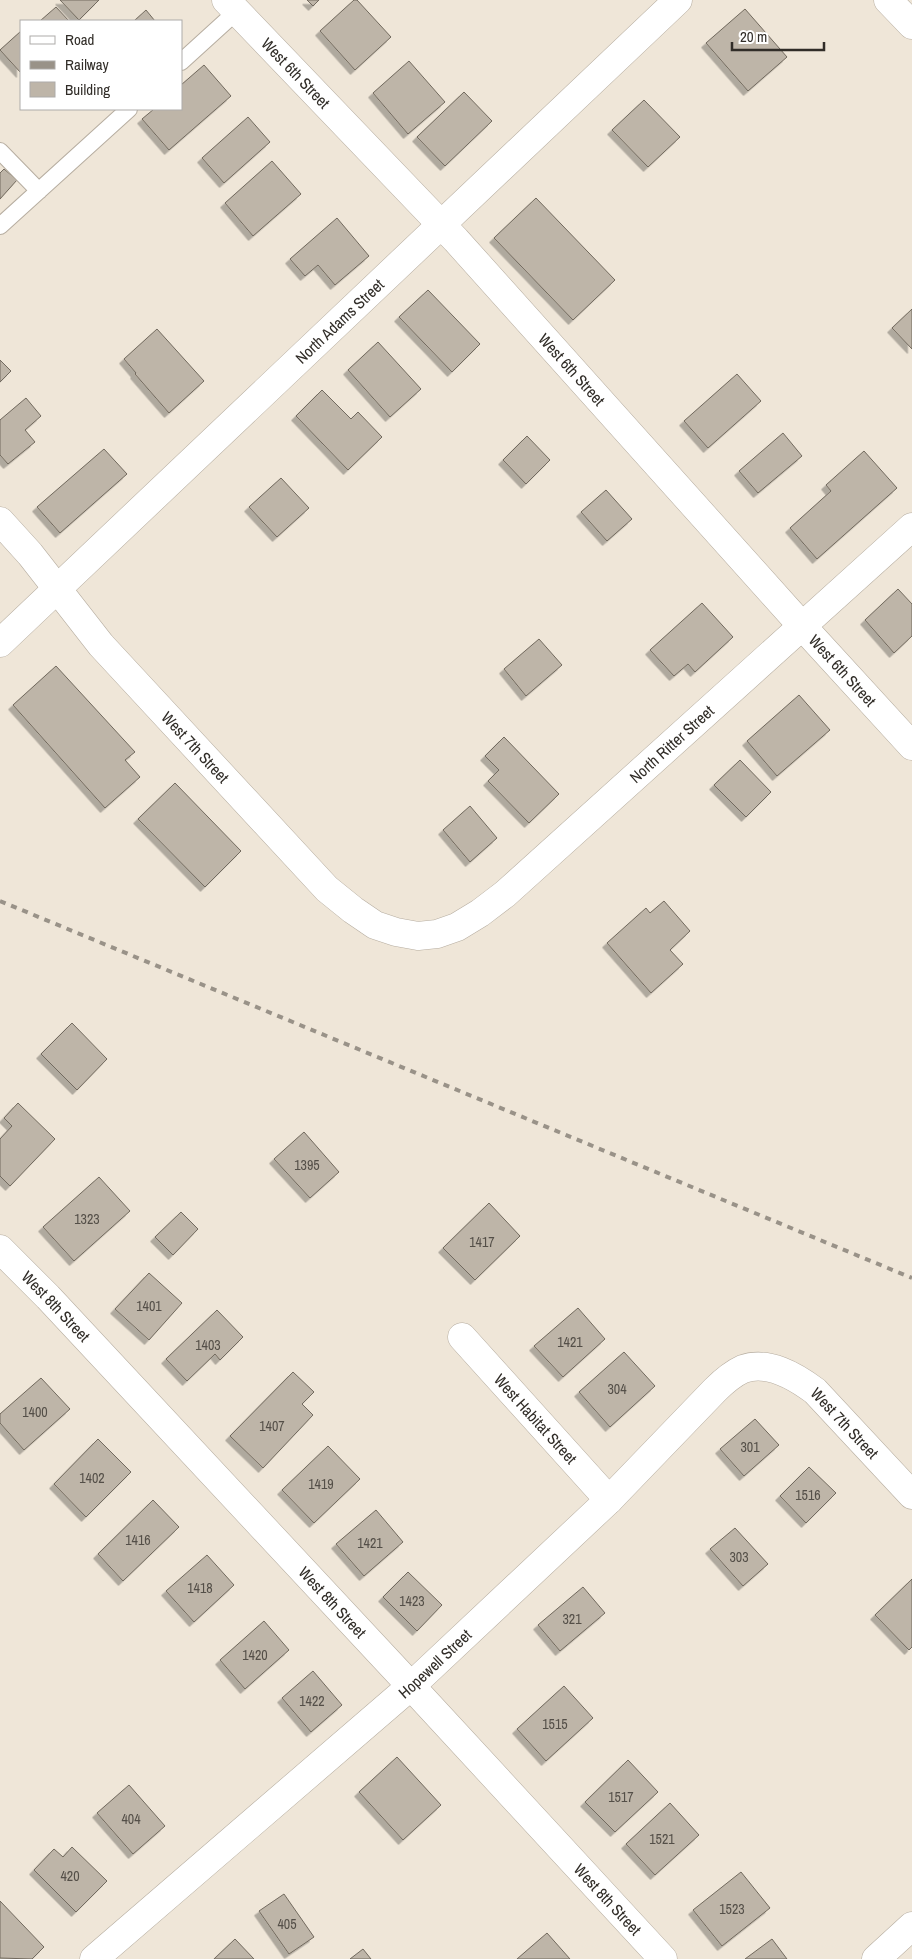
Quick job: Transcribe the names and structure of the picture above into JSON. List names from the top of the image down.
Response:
{
  "streets": {
    "street": [
      "West 6th Street",
      "North Adams Street",
      "North Ritter Street",
      "West 7th Street",
      "West 8th Street",
      "West Habitat Street",
      "Hopewell Street"
    ]
  },
  "crossings": [
    ["West 6th Street", "North Adams Street"],
    ["West 6th Street", "North Ritter Street"],
    ["North Adams Street", "West 7th Street"],
    ["North Ritter Street", "West 7th Street"],
    ["West 7th Street", "Hopewell Street"],
    ["West 8th Street", "Hopewell Street"],
    ["West Habitat Street", "Hopewell Street"]
  ],
  "house_numbers": [
    "1395",
    "1323",
    "1417",
    "1401",
    "1421",
    "1403",
    "304",
    "1400",
    "1407",
    "301",
    "1402",
    "1419",
    "1516",
    "1416",
    "1421",
    "303",
    "1418",
    "1423",
    "321",
    "1420",
    "1422",
    "1515",
    "1517",
    "404",
    "1521",
    "420",
    "1523",
    "405"
  ],
  "legend": ["Road", "Railway", "Building"],
  "scale_bar": "20 m"
}
